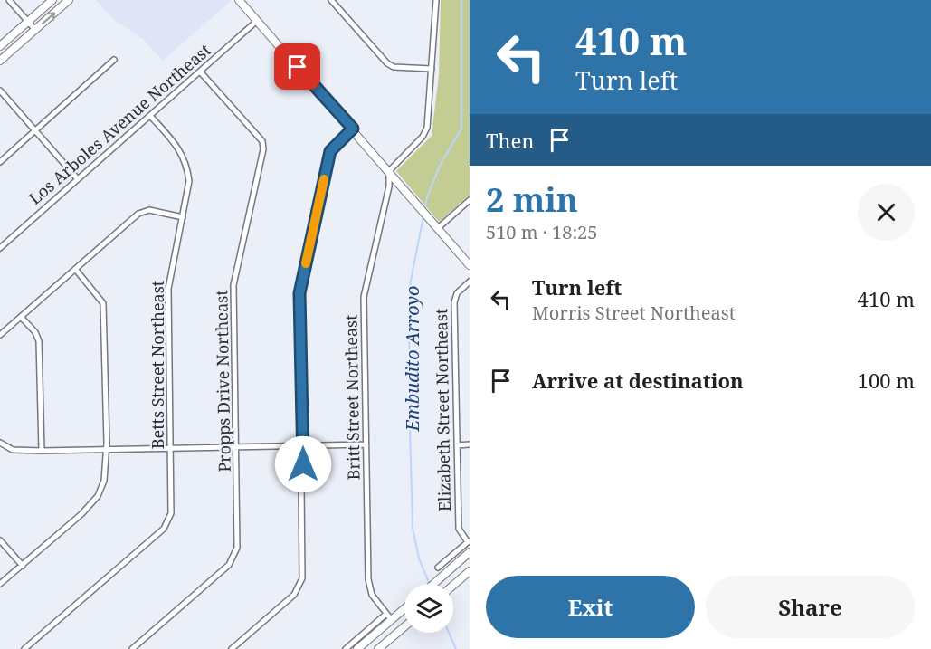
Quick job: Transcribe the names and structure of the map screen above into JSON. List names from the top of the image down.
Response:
{
  "streets": {
    "street": [
      "Los Arboles Avenue Northeast",
      "Betts Street Northeast",
      "Propps Drive Northeast",
      "Britt Street Northeast",
      "Elizabeth Street Northeast"
    ]
  },
  "crossings": [
    ["Los Arboles Avenue Northeast", "Betts Street Northeast"],
    ["Los Arboles Avenue Northeast", "Propps Drive Northeast"]
  ],
  "water": ["Embudito Arroyo"],
  "page": {
    "turn": ["410 m", "Turn left"],
    "then": "Then",
    "heading": ["2 min", "510 m · 18:25"],
    "list": [
      {
        "name": "Turn left",
        "note": "Morris Street Northeast",
        "value": "410 m"
      },
      {
        "name": "Arrive at destination",
        "value": "100 m"
      }
    ],
    "buttons": ["Exit", "Share"]
  }
}
